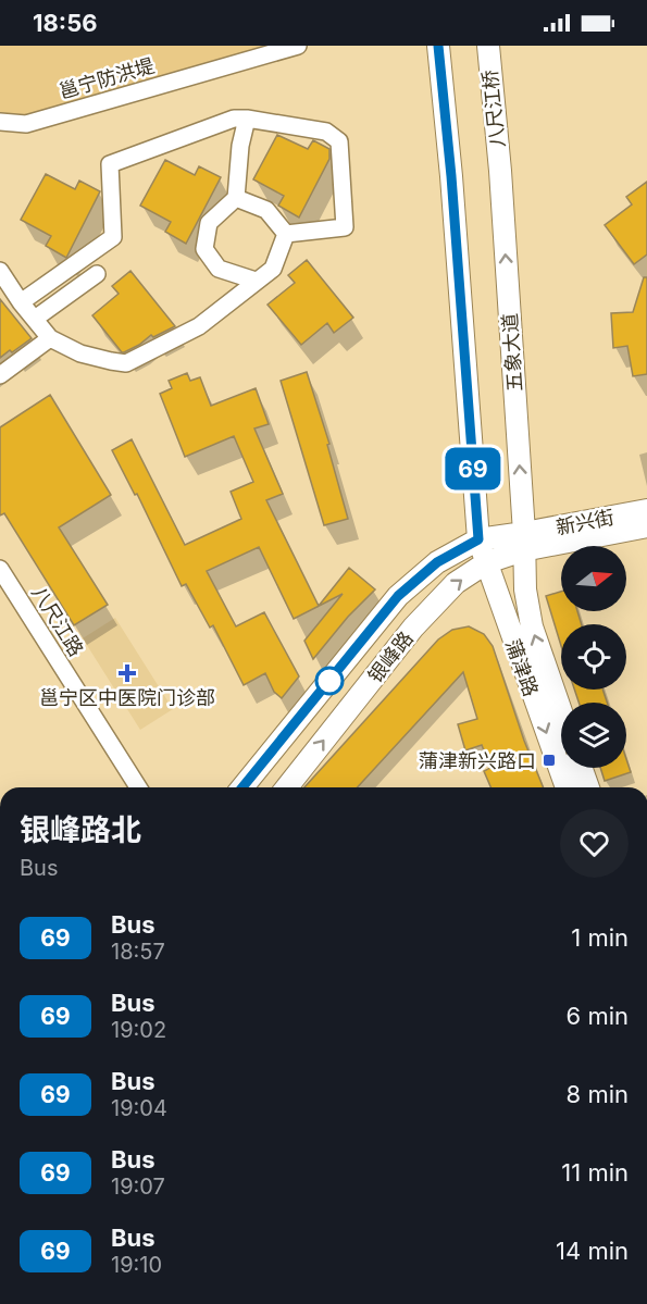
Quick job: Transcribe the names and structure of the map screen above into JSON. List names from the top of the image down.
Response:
{
  "streets": {
    "main road": [
      "八尺江桥",
      "五象大道",
      "新兴街",
      "银峰路",
      "蒲津路"
    ],
    "street": ["邕宁防洪堤", "八尺江路"]
  },
  "crossings": [
    ["八尺江桥", "五象大道"],
    ["五象大道", "新兴街"],
    ["五象大道", "银峰路"],
    ["五象大道", "蒲津路"],
    ["新兴街", "银峰路"],
    ["新兴街", "蒲津路"],
    ["银峰路", "蒲津路"]
  ],
  "places": {
    "health": ["邕宁区中医院门诊部"],
    "transit": ["蒲津新兴路口"]
  },
  "lines": ["bus line 69"],
  "north": "right",
  "page": {
    "status": "18:56",
    "on_map": "69",
    "heading": ["银峰路北", "Bus"],
    "list": [
      {
        "mark": "69",
        "name": "Bus",
        "note": "18:57",
        "value": "1 min"
      },
      {
        "mark": "69",
        "name": "Bus",
        "note": "19:02",
        "value": "6 min"
      },
      {
        "mark": "69",
        "name": "Bus",
        "note": "19:04",
        "value": "8 min"
      },
      {
        "mark": "69",
        "name": "Bus",
        "note": "19:07",
        "value": "11 min"
      },
      {
        "mark": "69",
        "name": "Bus",
        "note": "19:10",
        "value": "14 min"
      }
    ]
  }
}
